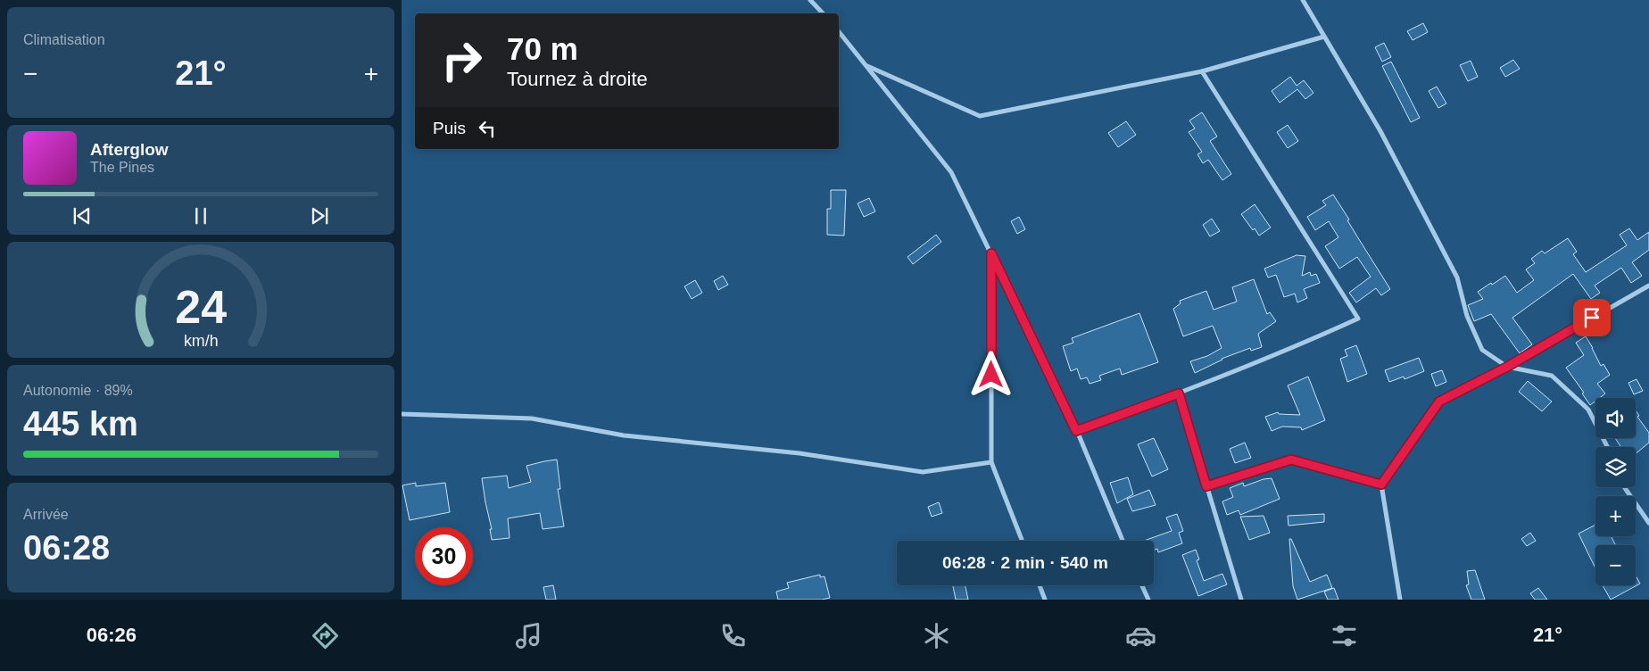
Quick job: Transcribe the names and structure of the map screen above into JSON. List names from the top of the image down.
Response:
{
  "page": {
    "tile": [
      "Climatisation",
      ["Autonomie · 89%", "445 km"],
      ["Arrivée", "06:28"]
    ],
    "turn": ["70 m", "Tournez à droite"],
    "heat": ["−", "21°", "+"],
    "then": "Puis",
    "song": ["Afterglow", "The Pines"],
    "map_buttons": ["+", "−"],
    "limit": "30",
    "trip": "06:28 · 2 min · 540 m",
    "tabs": ["06:26", "21°"],
    "gauge": ["24", "km/h"]
  }
}
